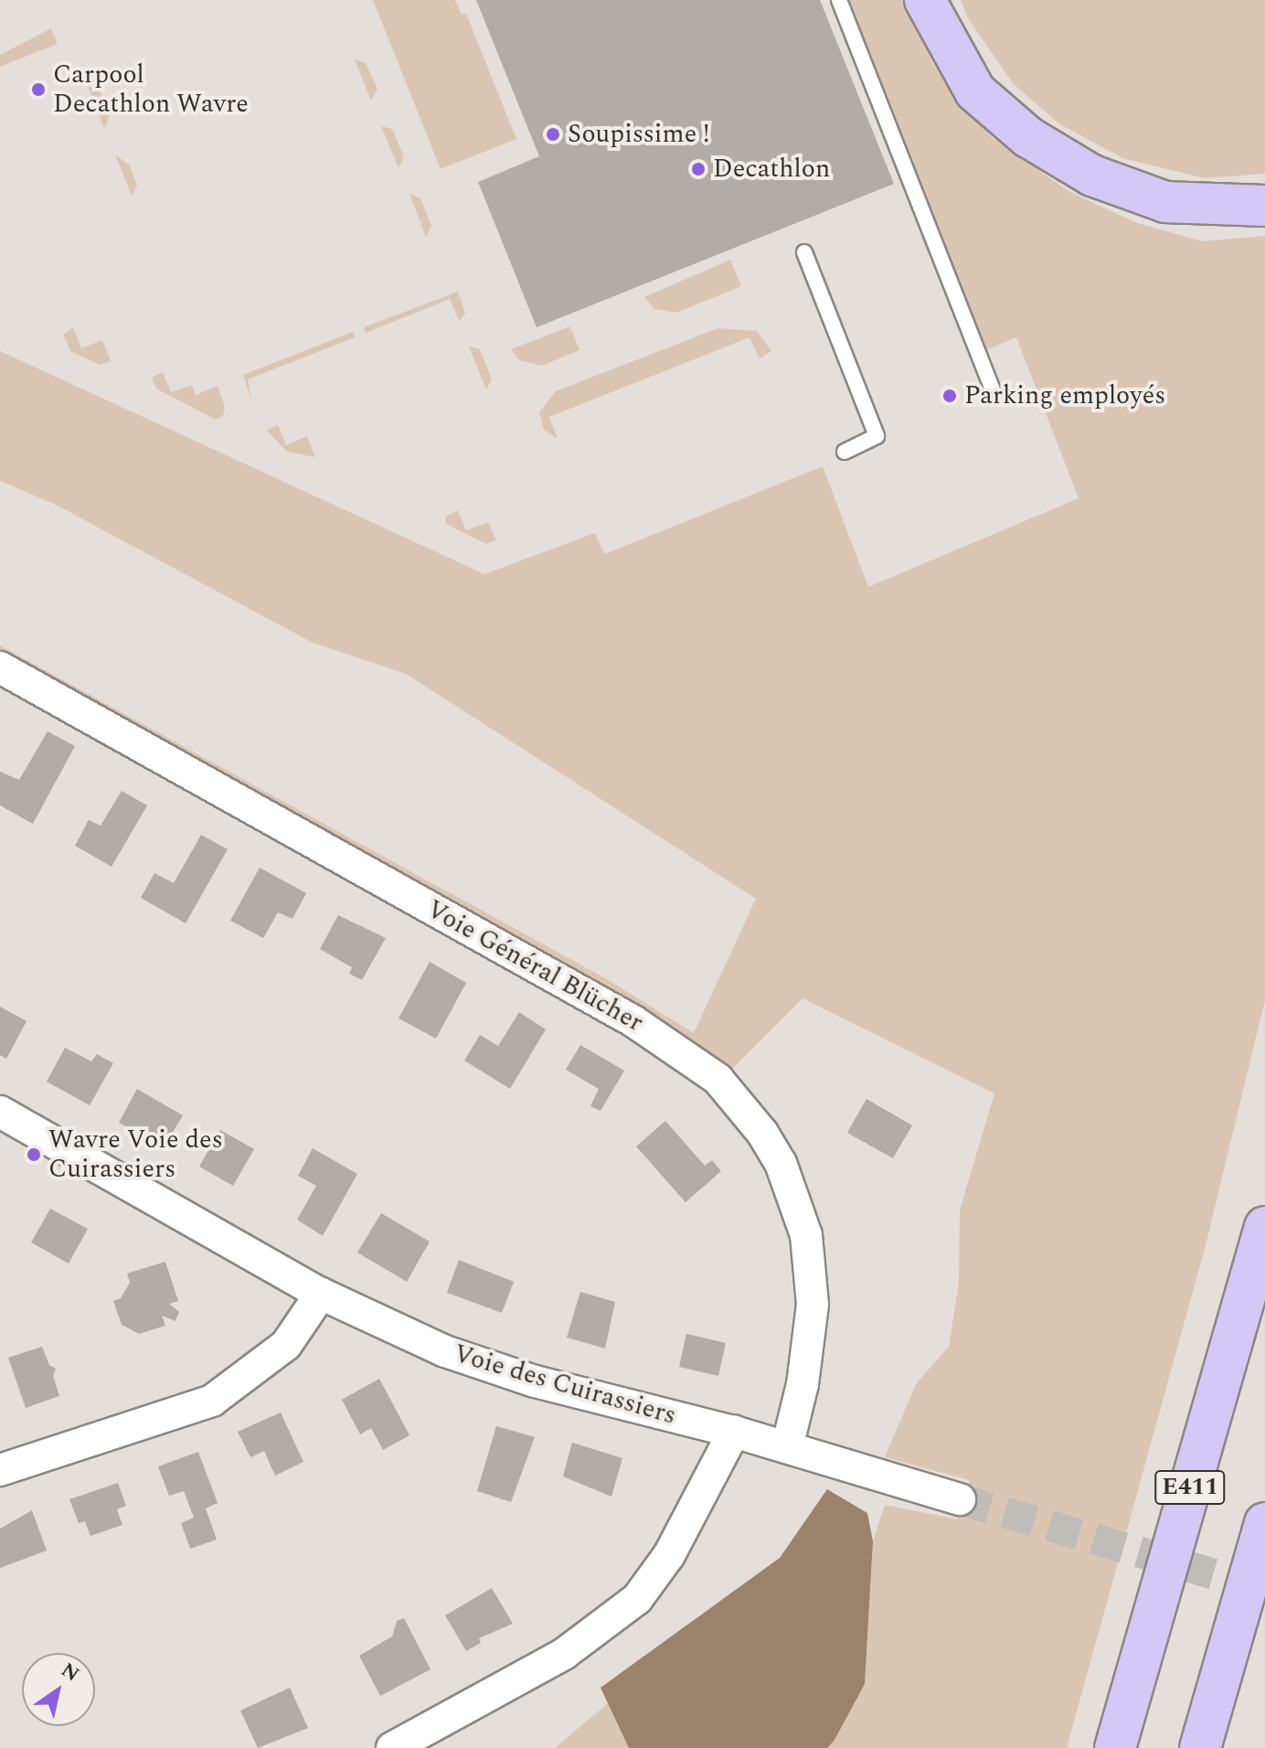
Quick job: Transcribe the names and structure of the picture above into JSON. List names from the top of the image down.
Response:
{
  "streets": {
    "highway": ["E411"],
    "street": ["Voie Général Blücher", "Voie des Cuirassiers"]
  },
  "crossings": [
    ["Voie Général Blücher", "Voie des Cuirassiers"]
  ],
  "places": [
    "Carpool Decathlon Wavre",
    "Soupissime !",
    "Decathlon",
    "Parking employés",
    "Wavre Voie des Cuirassiers"
  ],
  "north": "top right"
}
